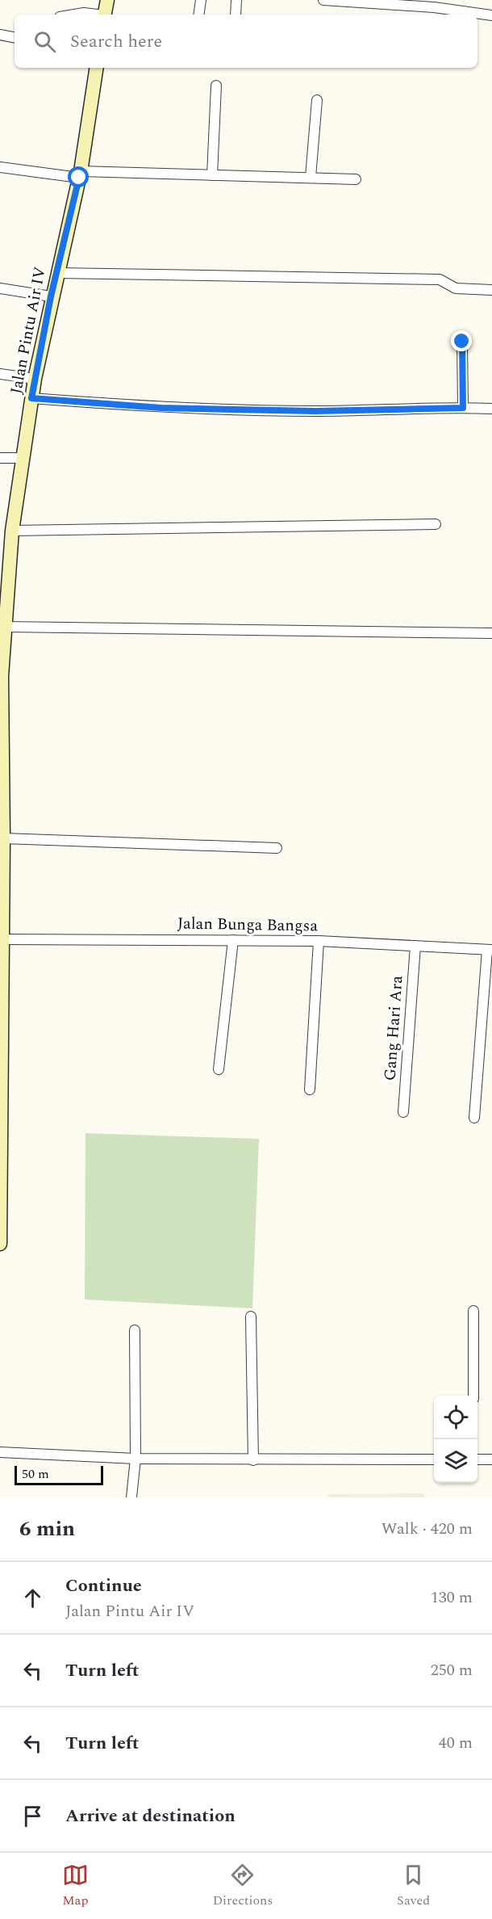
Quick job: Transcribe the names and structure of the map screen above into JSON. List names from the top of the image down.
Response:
{
  "streets": {
    "main road": ["Jalan Pintu Air IV"],
    "street": ["Jalan Bunga Bangsa", "Gang Hari Ara"]
  },
  "crossings": [
    ["Jalan Pintu Air IV", "Jalan Bunga Bangsa"],
    ["Jalan Bunga Bangsa", "Gang Hari Ara"]
  ],
  "scale_bar": "50 m",
  "page": {
    "search": "Search here",
    "scale": "50 m",
    "heading": ["6 min", "Walk · 420 m"],
    "list": [
      ["Continue", "Jalan Pintu Air IV", "130 m"],
      ["Turn left", "250 m"],
      ["Turn left", "40 m"],
      "Arrive at destination"
    ],
    "nav": ["Map", "Directions", "Saved"]
  }
}
